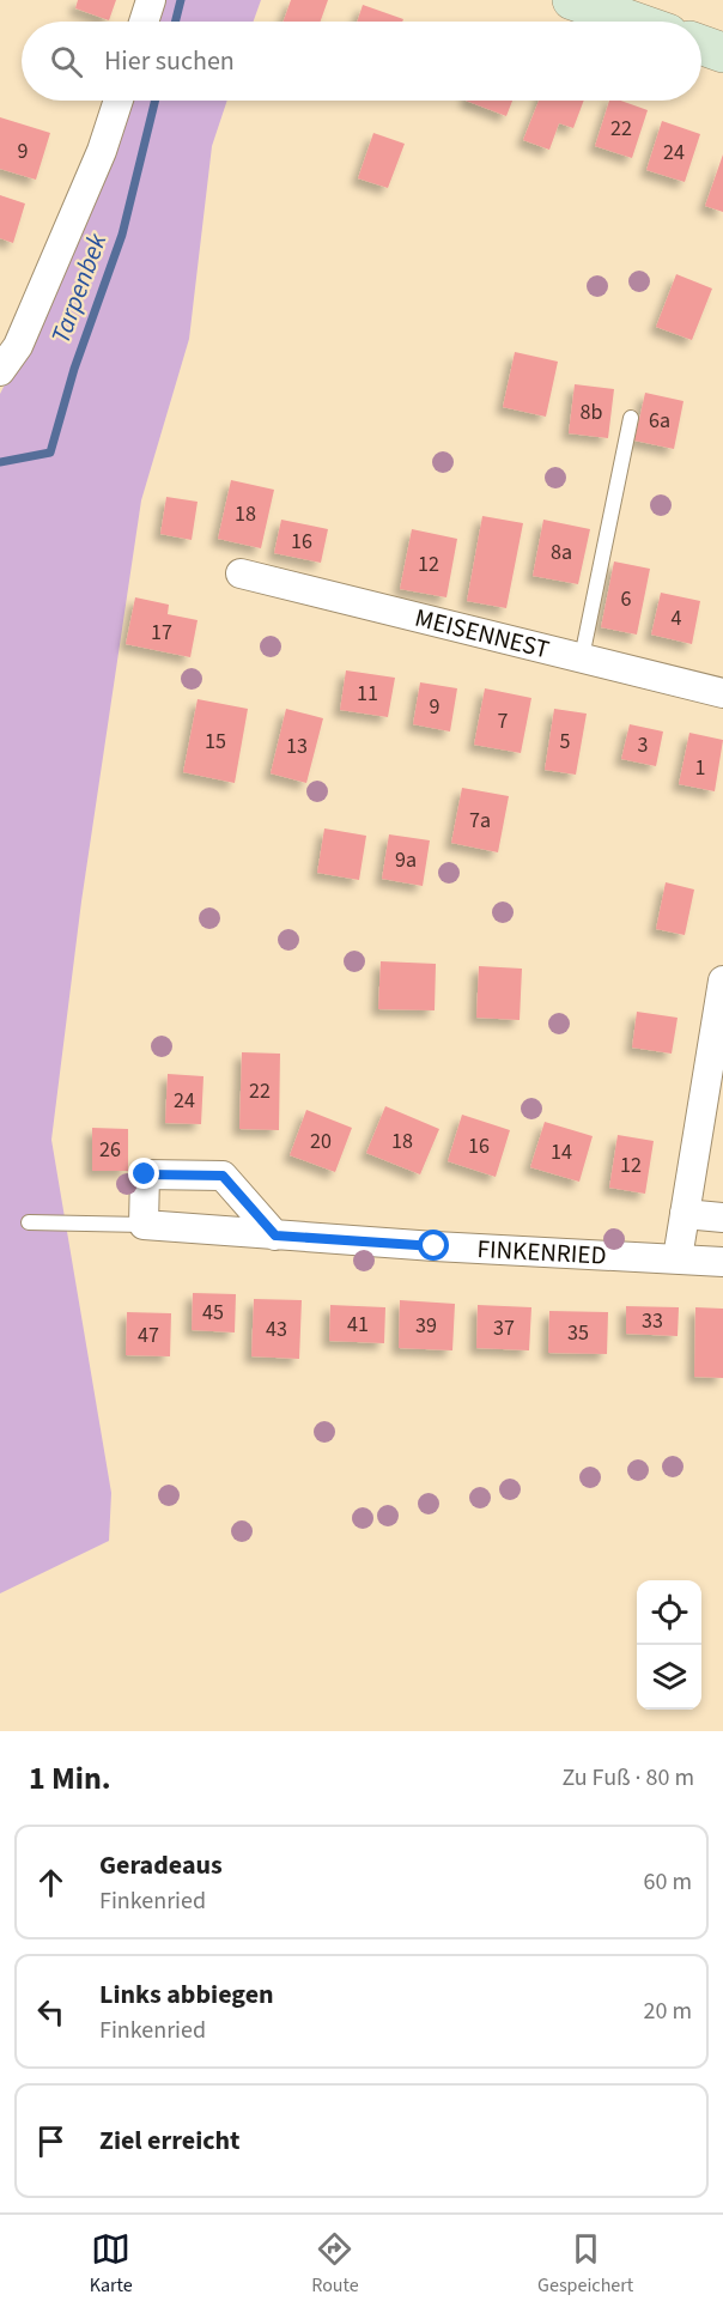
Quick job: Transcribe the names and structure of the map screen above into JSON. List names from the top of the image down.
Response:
{
  "streets": {
    "street": ["MEISENNEST", "FINKENRIED"]
  },
  "water": ["Tarpenbek"],
  "house_numbers": [
    "22",
    "9",
    "24",
    "8b",
    "6a",
    "18",
    "16",
    "8a",
    "12",
    "6",
    "4",
    "17",
    "11",
    "9",
    "7",
    "15",
    "5",
    "3",
    "13",
    "1",
    "7a",
    "9a",
    "22",
    "24",
    "20",
    "18",
    "16",
    "26",
    "14",
    "12",
    "45",
    "33",
    "41",
    "39",
    "37",
    "43",
    "35",
    "47"
  ],
  "page": {
    "search": "Hier suchen",
    "heading": ["1 Min.", "Zu Fuß · 80 m"],
    "list": [
      ["Geradeaus", "Finkenried", "60 m"],
      ["Links abbiegen", "Finkenried", "20 m"],
      "Ziel erreicht"
    ],
    "nav": ["Karte", "Route", "Gespeichert"]
  }
}
